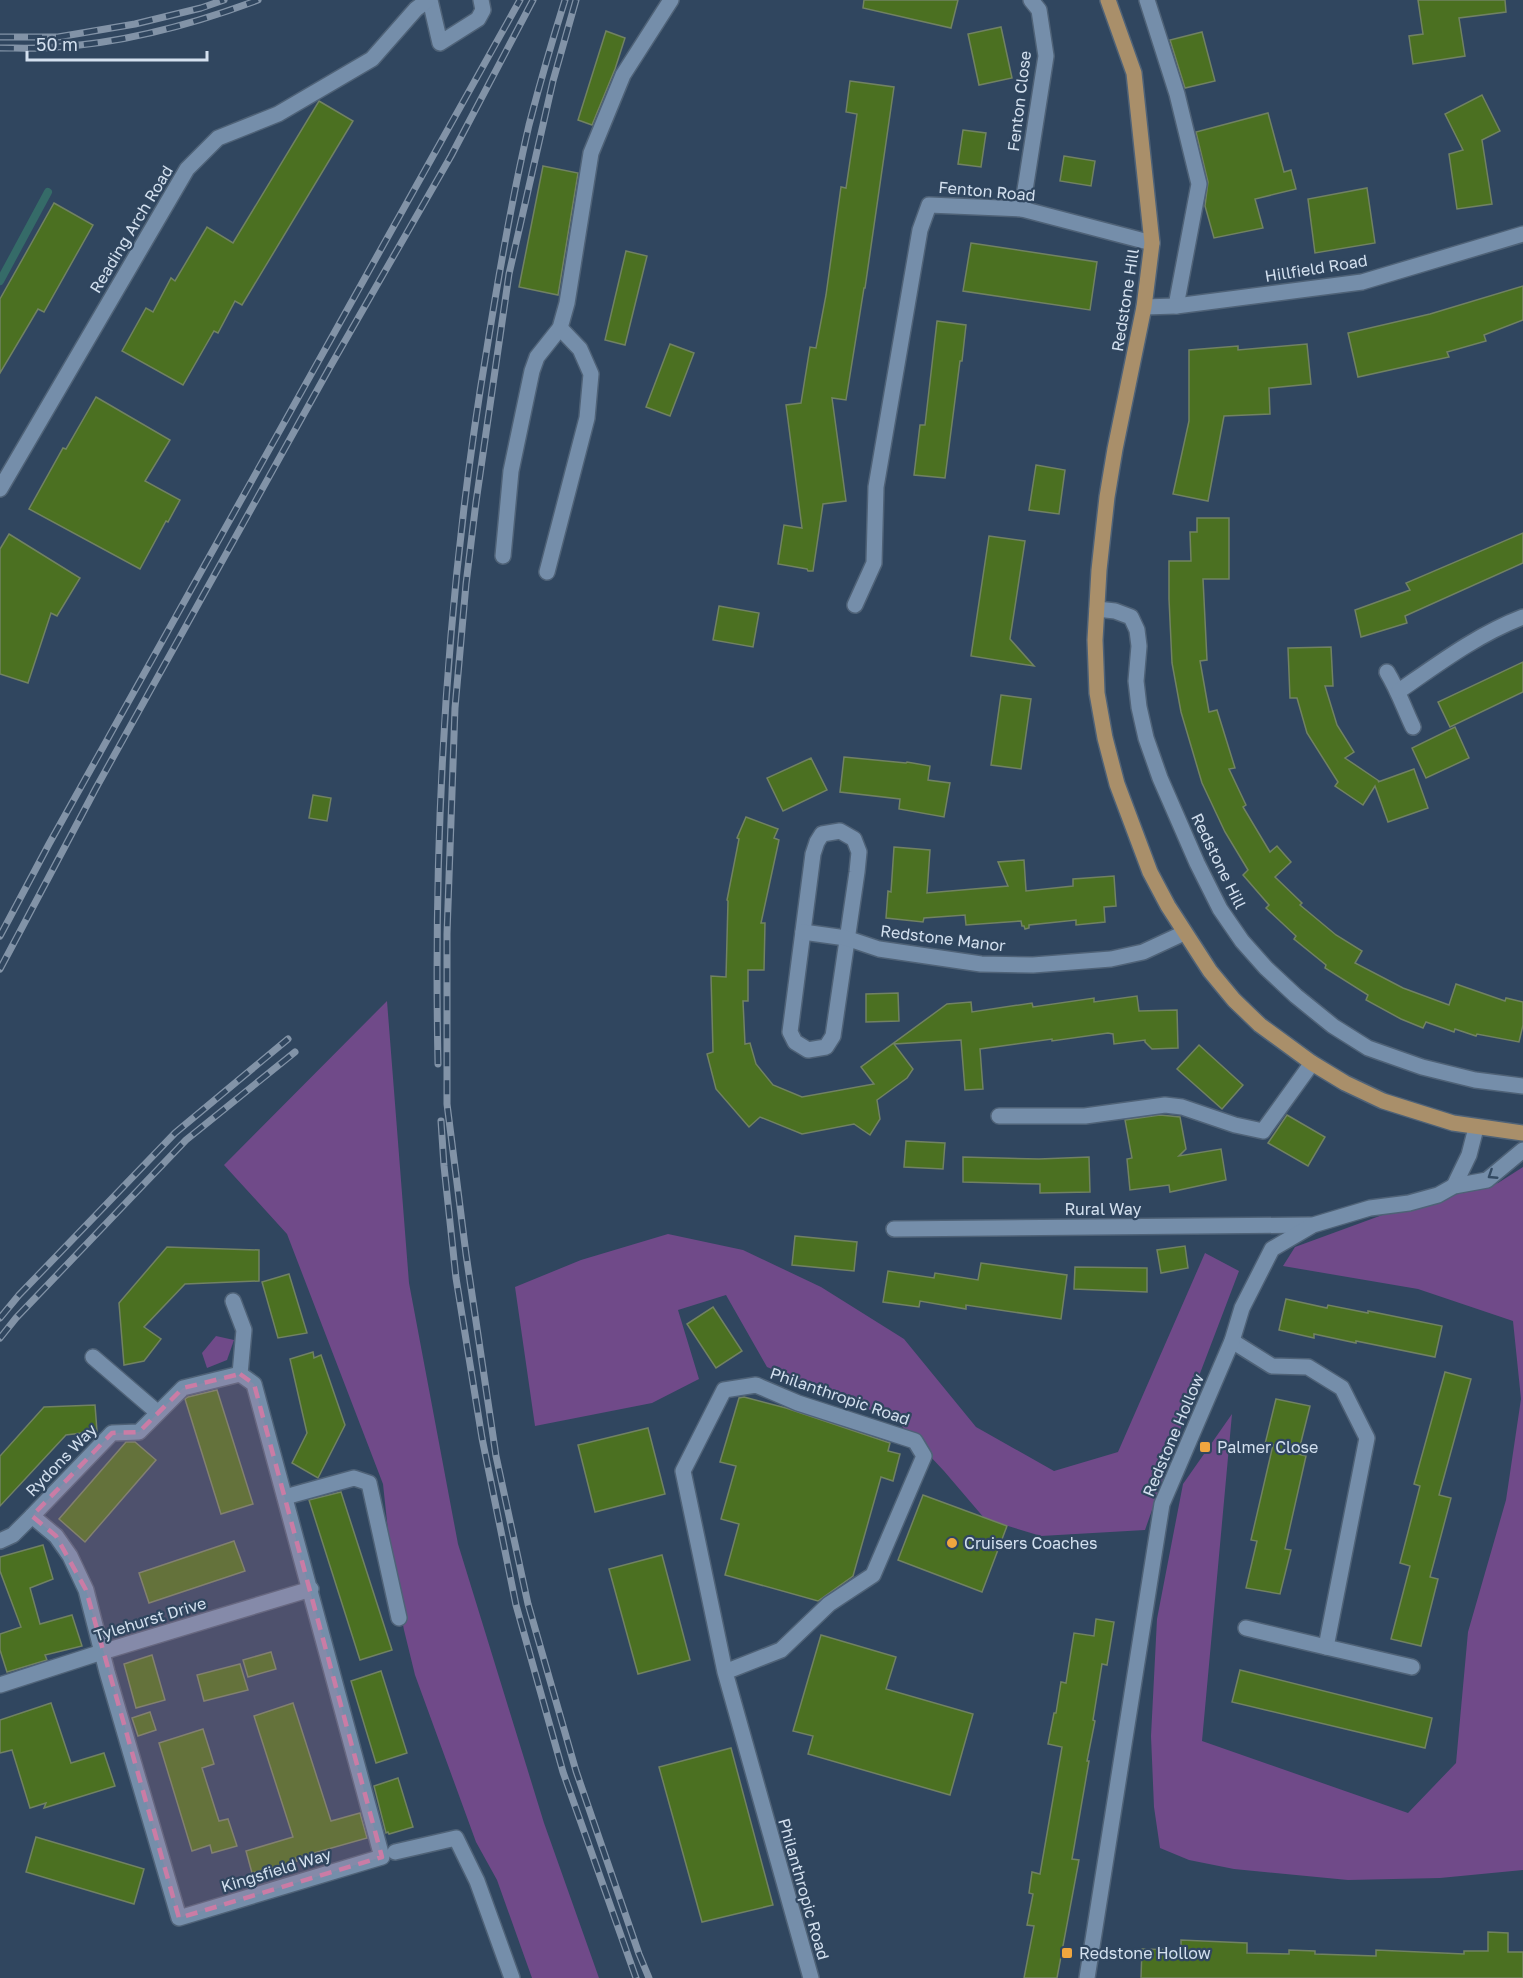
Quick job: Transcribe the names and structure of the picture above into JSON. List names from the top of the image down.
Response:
{
  "streets": {
    "main road": ["Redstone Hill"],
    "street": [
      "Fenton Close",
      "Fenton Road",
      "Reading Arch Road",
      "Hillfield Road",
      "Redstone Manor",
      "Rural Way",
      "Philanthropic Road",
      "Redstone Hollow",
      "Rydons Way",
      "Tylehurst Drive",
      "Kingsfield Way"
    ]
  },
  "crossings": [
    ["Fenton Close", "Fenton Road"],
    ["Fenton Road", "Redstone Hill"],
    ["Hillfield Road", "Redstone Hill"],
    ["Redstone Hill", "Redstone Manor"],
    ["Rural Way", "Redstone Hollow"],
    ["Rydons Way", "Tylehurst Drive"],
    ["Rydons Way", "Kingsfield Way"],
    ["Tylehurst Drive", "Kingsfield Way"]
  ],
  "places": {
    "transit": ["Palmer Close", "Redstone Hollow"],
    "other": ["Cruisers Coaches"]
  },
  "scale_bar": "50 m"
}
